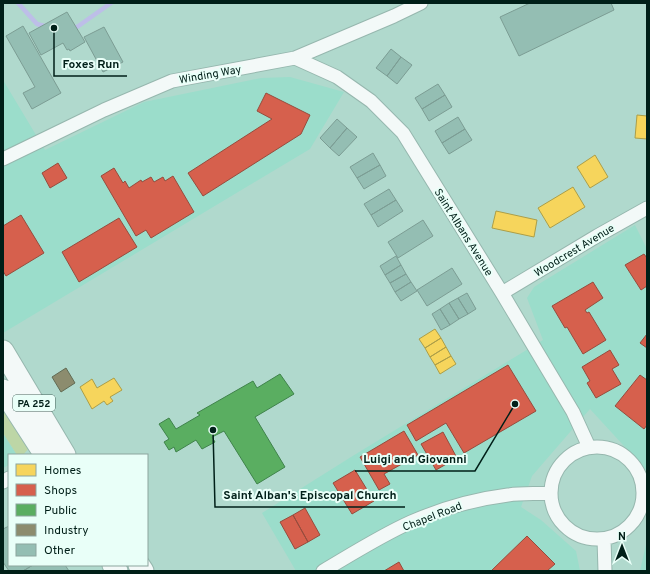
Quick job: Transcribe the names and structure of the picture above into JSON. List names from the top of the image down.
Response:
{
  "streets": {
    "main road": ["PA 252"],
    "street": [
      "Winding Way",
      "Saint Albans Avenue",
      "Woodcrest Avenue",
      "Chapel Road"
    ]
  },
  "crossings": [
    ["Winding Way", "Saint Albans Avenue"],
    ["Saint Albans Avenue", "Woodcrest Avenue"],
    ["Saint Albans Avenue", "Chapel Road"]
  ],
  "places": ["Foxes Run", "Luigi and Giovanni", "Saint Alban's Episcopal Church"],
  "legend": [
    "Homes",
    "Shops",
    "Public",
    "Industry",
    "Other"
  ],
  "north": "top"
}
